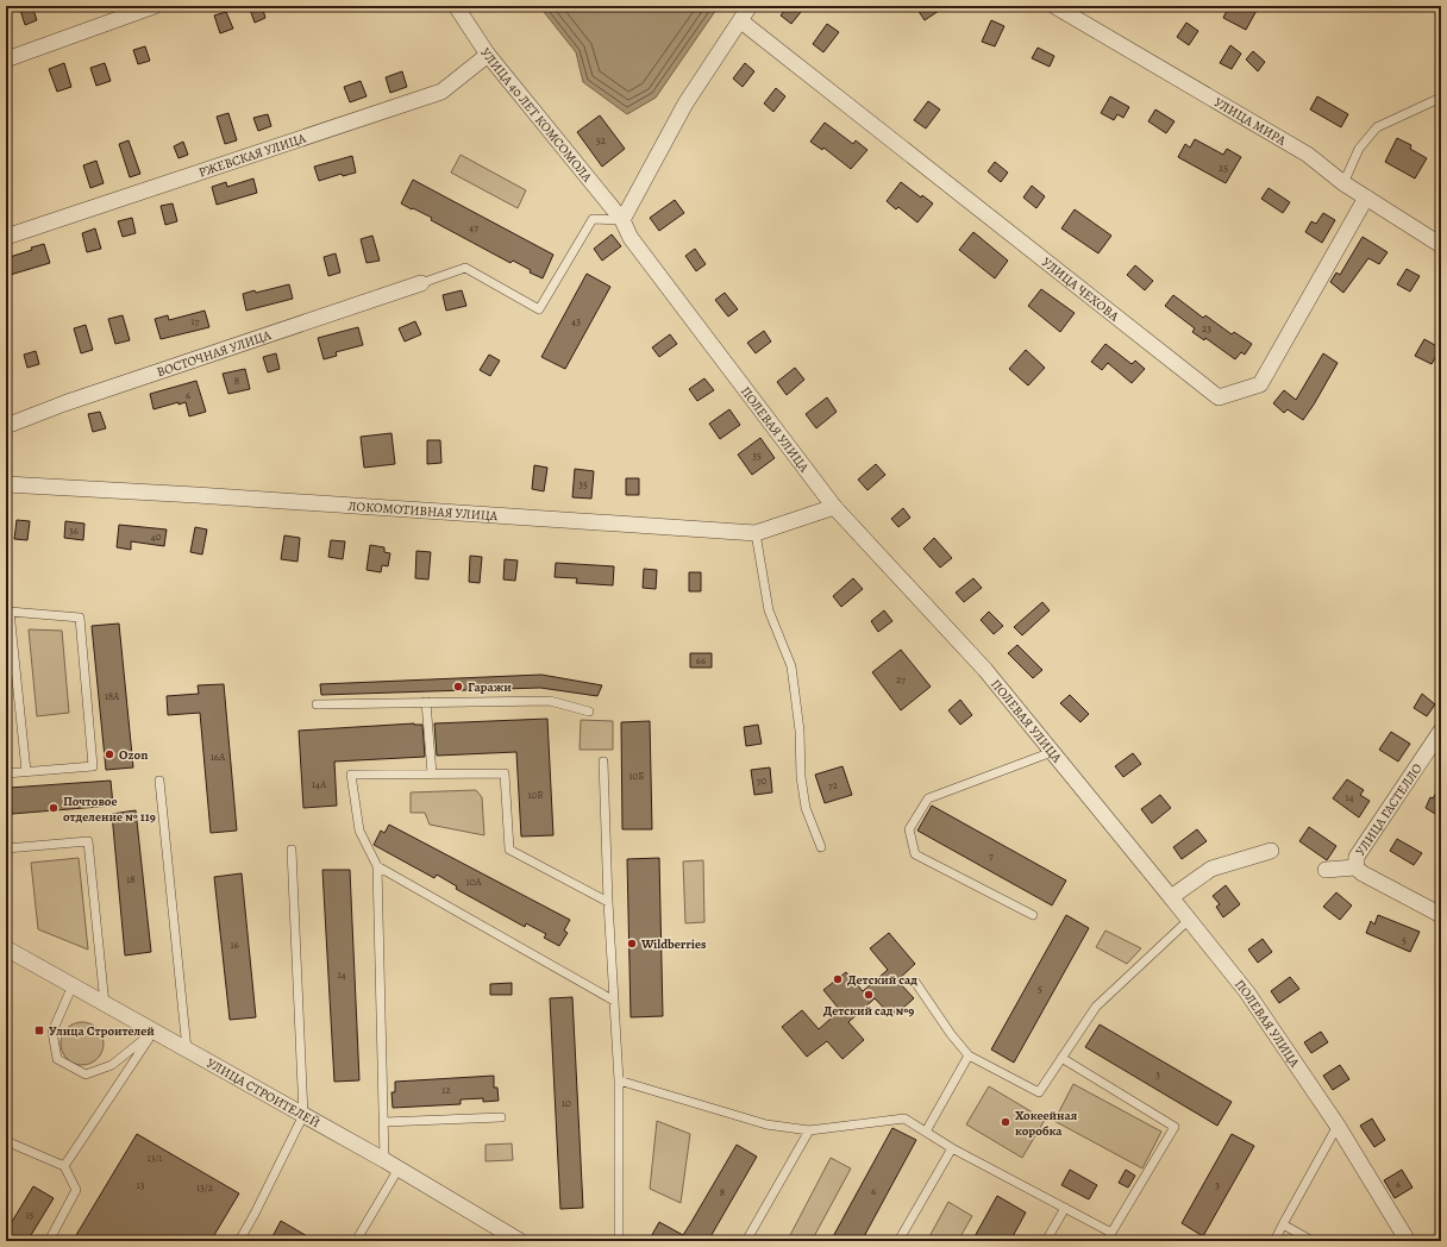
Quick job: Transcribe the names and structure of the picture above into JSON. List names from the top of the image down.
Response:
{
  "streets": {
    "street": [
      "УЛИЦА 40 ЛЕТ КОМСОМОЛА",
      "УЛИЦА МИРА",
      "РЖЕВСКАЯ УЛИЦА",
      "УЛИЦА ЧЕХОВА",
      "ВОСТОЧНАЯ УЛИЦА",
      "ПОЛЕВАЯ УЛИЦА",
      "ЛОКОМОТИВНАЯ УЛИЦА",
      "УЛИЦА ГАСТЕЛЛО",
      "УЛИЦА СТРОИТЕЛЕЙ"
    ]
  },
  "crossings": [
    ["УЛИЦА 40 ЛЕТ КОМСОМОЛА", "РЖЕВСКАЯ УЛИЦА"],
    ["УЛИЦА 40 ЛЕТ КОМСОМОЛА", "ПОЛЕВАЯ УЛИЦА"],
    ["УЛИЦА МИРА", "УЛИЦА ЧЕХОВА"],
    ["ПОЛЕВАЯ УЛИЦА", "ЛОКОМОТИВНАЯ УЛИЦА"]
  ],
  "places": {
    "other": [
      "Гаражи",
      "Ozon",
      "Почтовое отделение № 119",
      "Wildberries",
      "Детский сад",
      "Детский сад №9",
      "Хокеейная коробка"
    ],
    "transit": ["Улица Строителей"]
  },
  "house_numbers": [
    "52",
    "25",
    "47",
    "17",
    "43",
    "23",
    "8",
    "6",
    "35",
    "35",
    "36",
    "40",
    "66",
    "27",
    "18А",
    "16А",
    "10Б",
    "70",
    "14А",
    "72",
    "10В",
    "14",
    "7",
    "18",
    "10А",
    "5",
    "16",
    "14",
    "5",
    "3",
    "12",
    "10",
    "13/1",
    "6",
    "13",
    "3",
    "13/2",
    "6",
    "8",
    "15"
  ]
}
